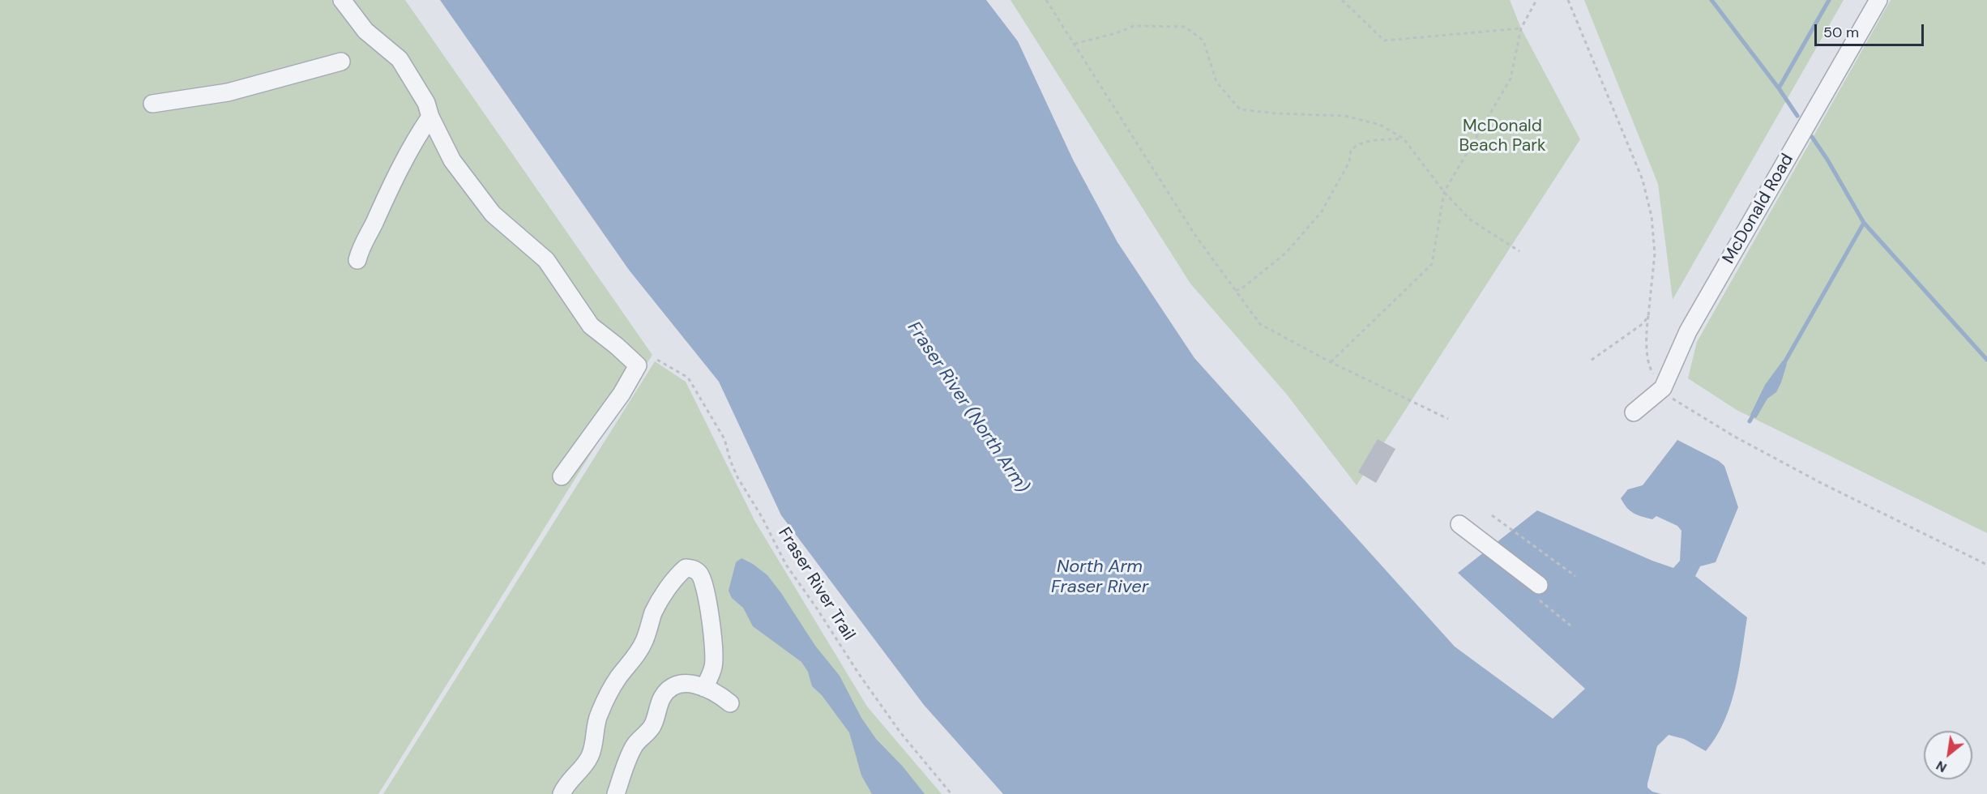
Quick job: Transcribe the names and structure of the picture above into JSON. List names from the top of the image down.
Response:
{
  "streets": {
    "street": ["McDonald Road"],
    "path": ["Fraser River Trail"]
  },
  "water": ["Fraser River (North Arm)", "North Arm Fraser River"],
  "parks": ["McDonald Beach Park"],
  "scale_bar": "50 m",
  "north": "bottom left"
}
